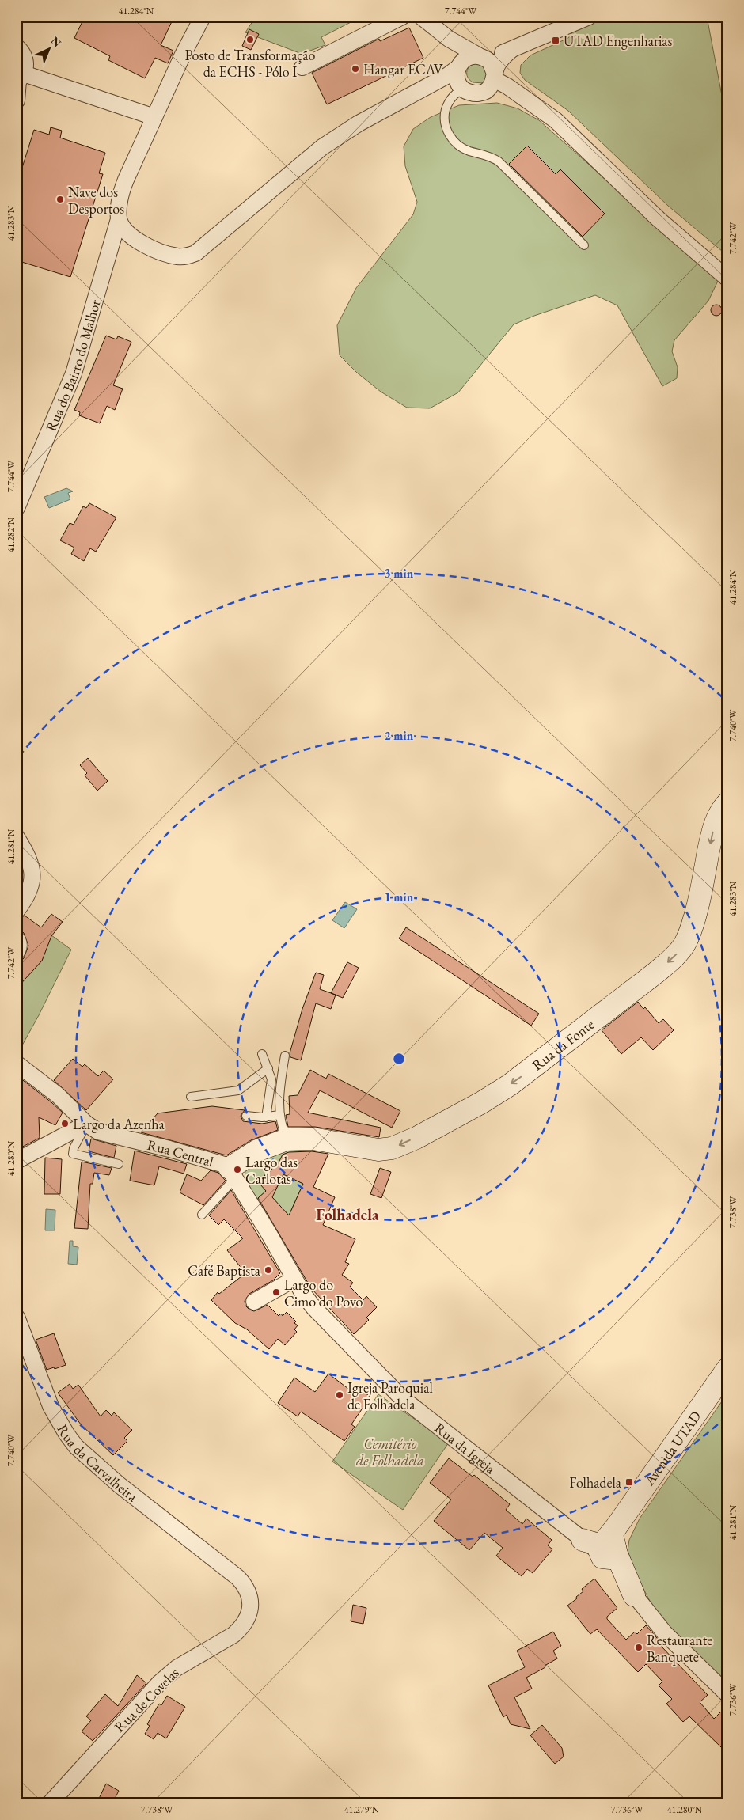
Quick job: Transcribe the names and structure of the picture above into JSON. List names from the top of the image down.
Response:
{
  "streets": {
    "street": [
      "Rua do Bairro do Malhor",
      "Rua da Fonte",
      "Rua Central",
      "Rua da Igreja",
      "Avenida UTAD",
      "Rua da Carvalheira",
      "Rua de Covelas"
    ]
  },
  "crossings": [
    ["Rua da Igreja", "Avenida UTAD"],
    ["Rua da Carvalheira", "Rua de Covelas"]
  ],
  "one_way": ["Rua da Fonte"],
  "districts": ["Folhadela"],
  "parks": ["Cemitério de Folhadela"],
  "places": {
    "other": [
      "Posto de Transformação da ECHS - Pólo I",
      "Hangar ECAV",
      "Nave dos Desportos",
      "Largo da Azenha",
      "Largo das Carlotas",
      "Café Baptista",
      "Largo do Cimo do Povo",
      "Igreja Paroquial de Folhadela",
      "Restaurante Banquete"
    ],
    "transit": ["UTAD Engenharias", "Folhadela"]
  },
  "north": "top right",
  "coordinates": [
    "41.284°N",
    "7.744°W",
    "41.283°N",
    "7.742°W",
    "41.282°N",
    "7.740°W",
    "41.281°N",
    "41.280°N",
    "7.738°W",
    "7.736°W",
    "41.279°N"
  ],
  "rings": ["3 min", "2 min", "1 min"]
}
